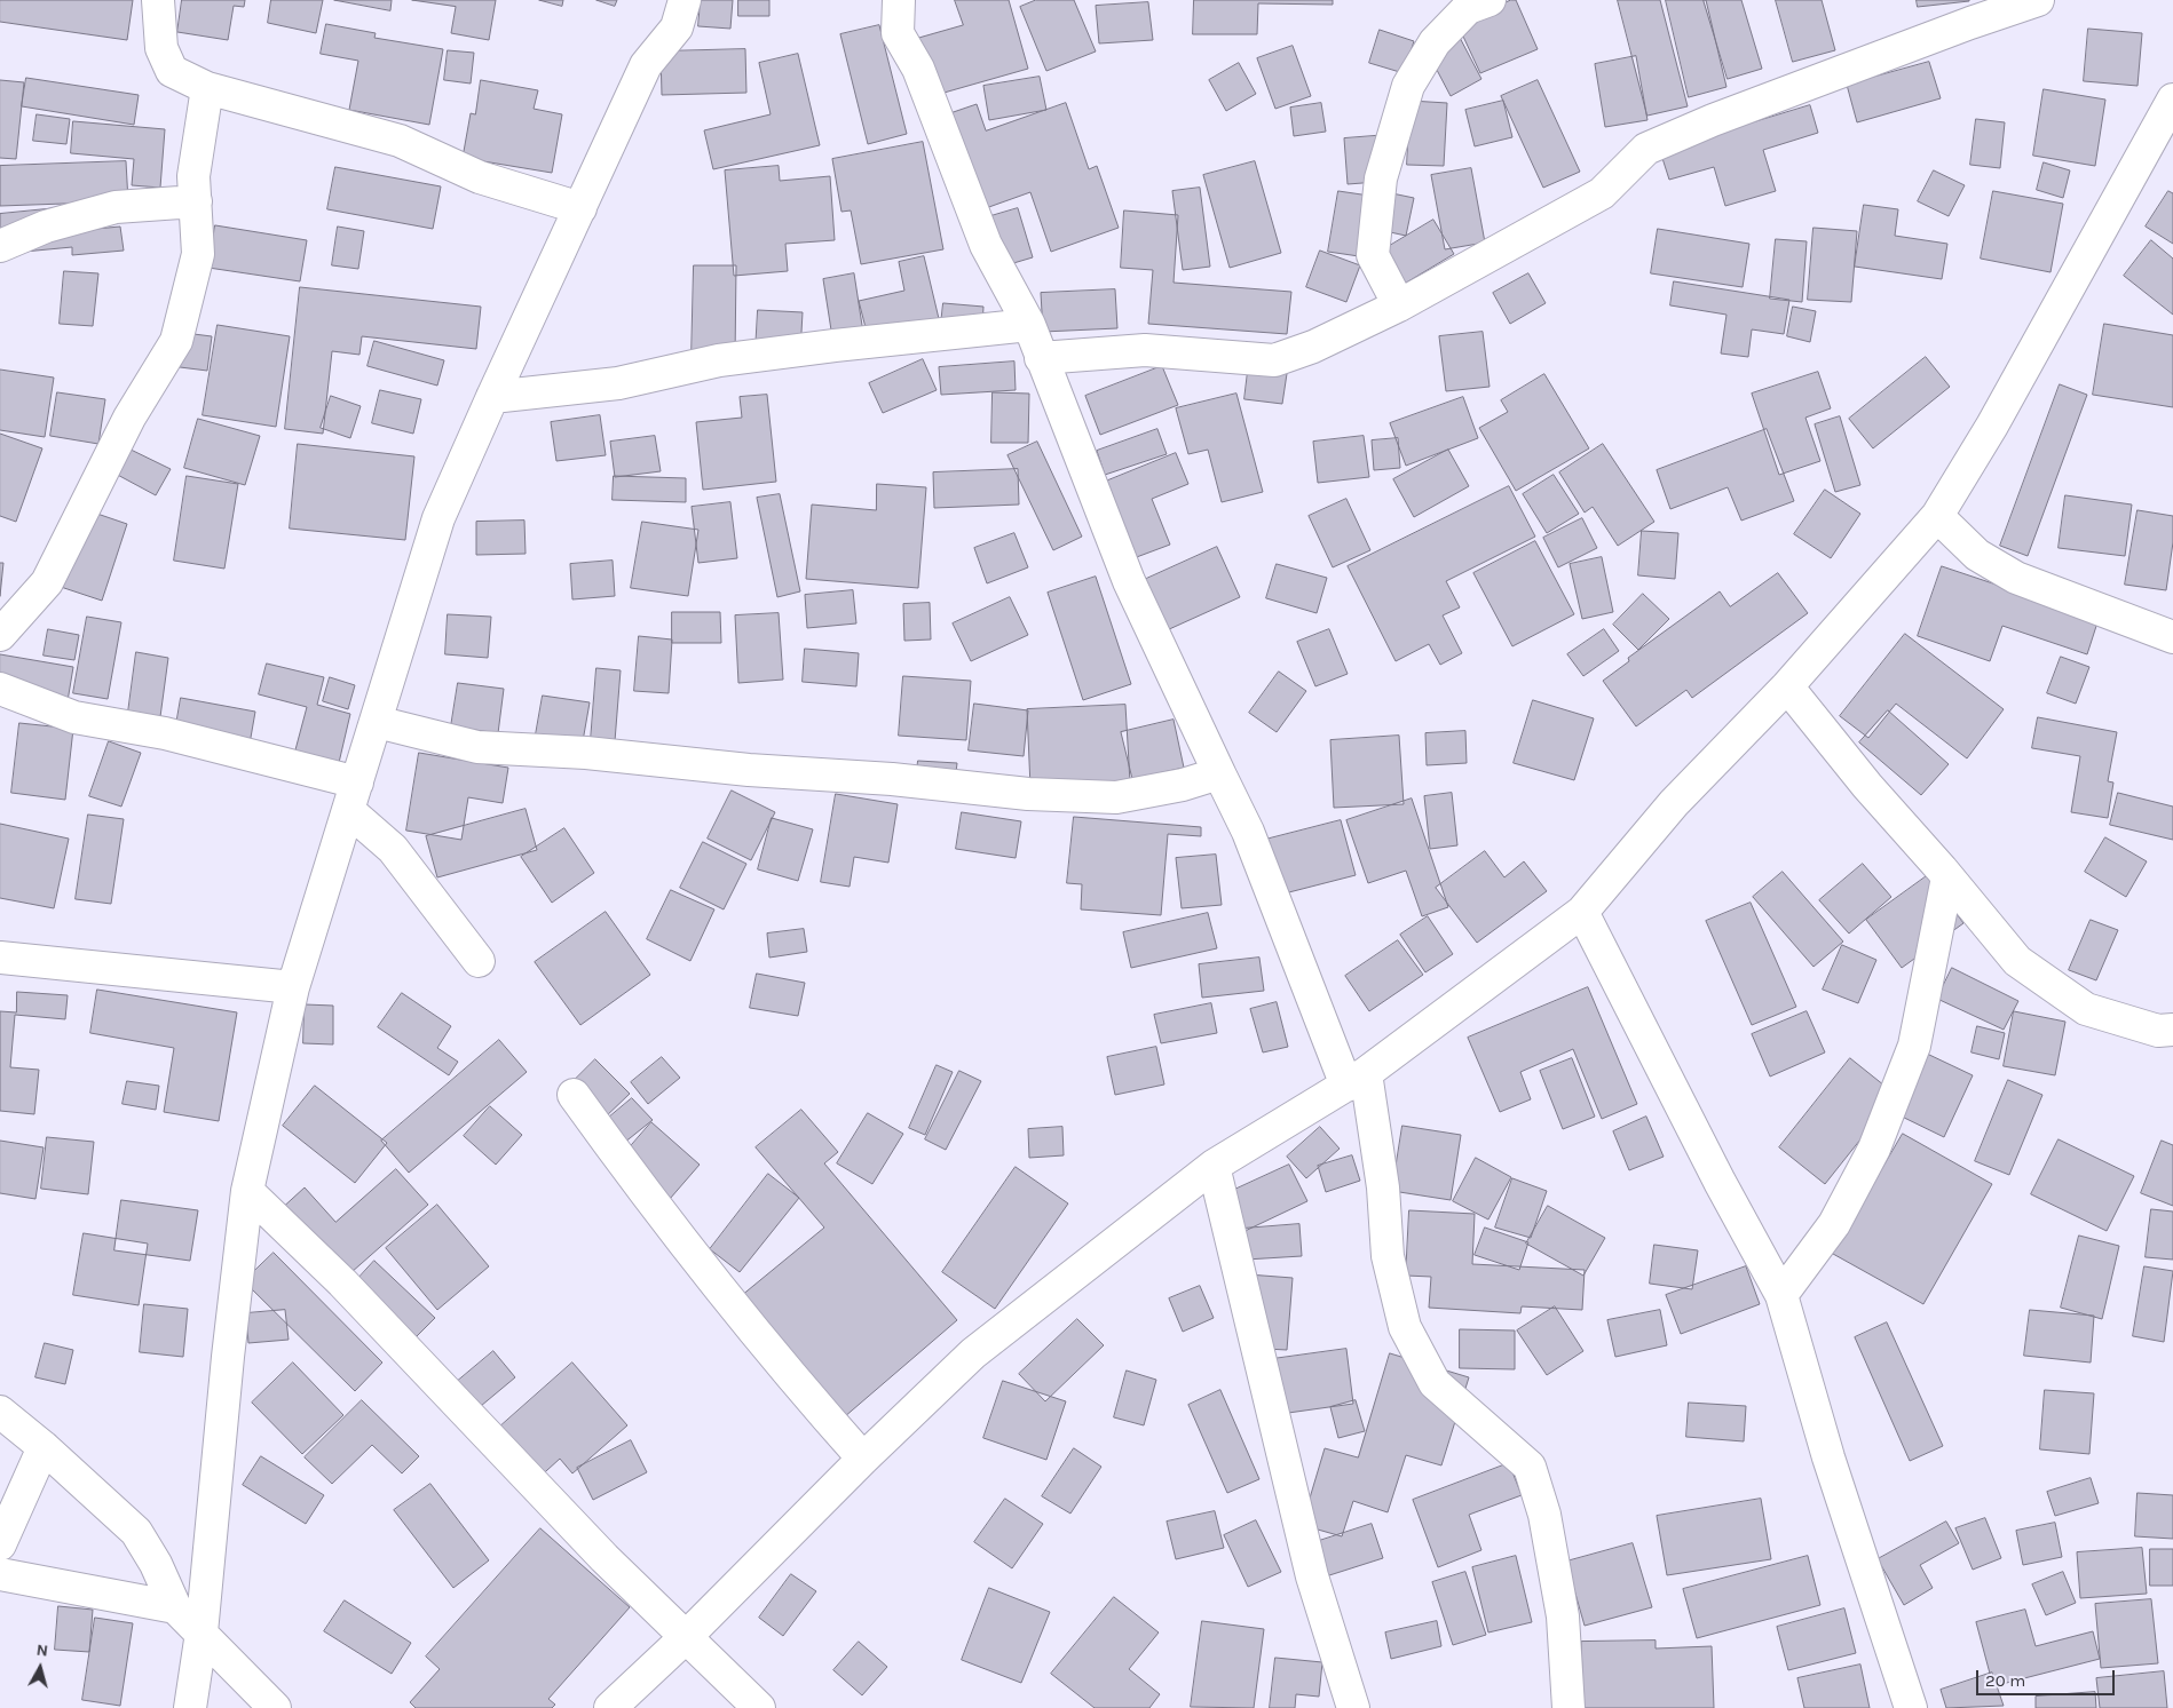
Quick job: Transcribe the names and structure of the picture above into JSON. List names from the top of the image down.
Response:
{
  "scale_bar": "20 m",
  "north": "top"
}
